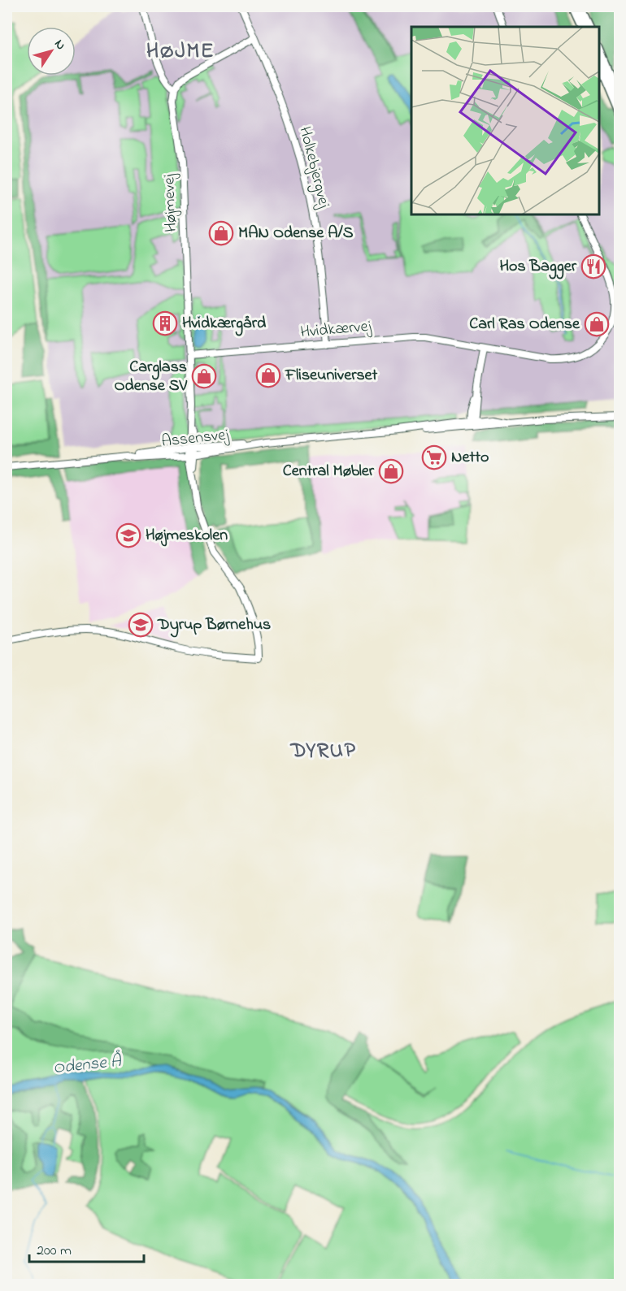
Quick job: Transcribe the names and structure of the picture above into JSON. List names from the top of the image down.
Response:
{
  "streets": {
    "street": [
      "Holkebjergvej",
      "Højmevej",
      "Hvidkærvej",
      "Assensvej"
    ]
  },
  "crossings": [
    ["Holkebjergvej", "Hvidkærvej"],
    ["Højmevej", "Hvidkærvej"],
    ["Højmevej", "Assensvej"]
  ],
  "districts": ["HØJME", "DYRUP"],
  "water": ["Odense Å"],
  "places": {
    "shop": [
      "MAN Odense A/S",
      "Carl Ras Odense",
      "Fliseuniverset",
      "Carglass Odense SV",
      "Central Møbler"
    ],
    "restaurant": ["Hos Bagger"],
    "building": ["Hvidkærgård"],
    "supermarket": ["Netto"],
    "school or university": ["Højmeskolen", "Dyrup Børnehus"]
  },
  "scale_bar": "200 m",
  "north": "top right"
}
